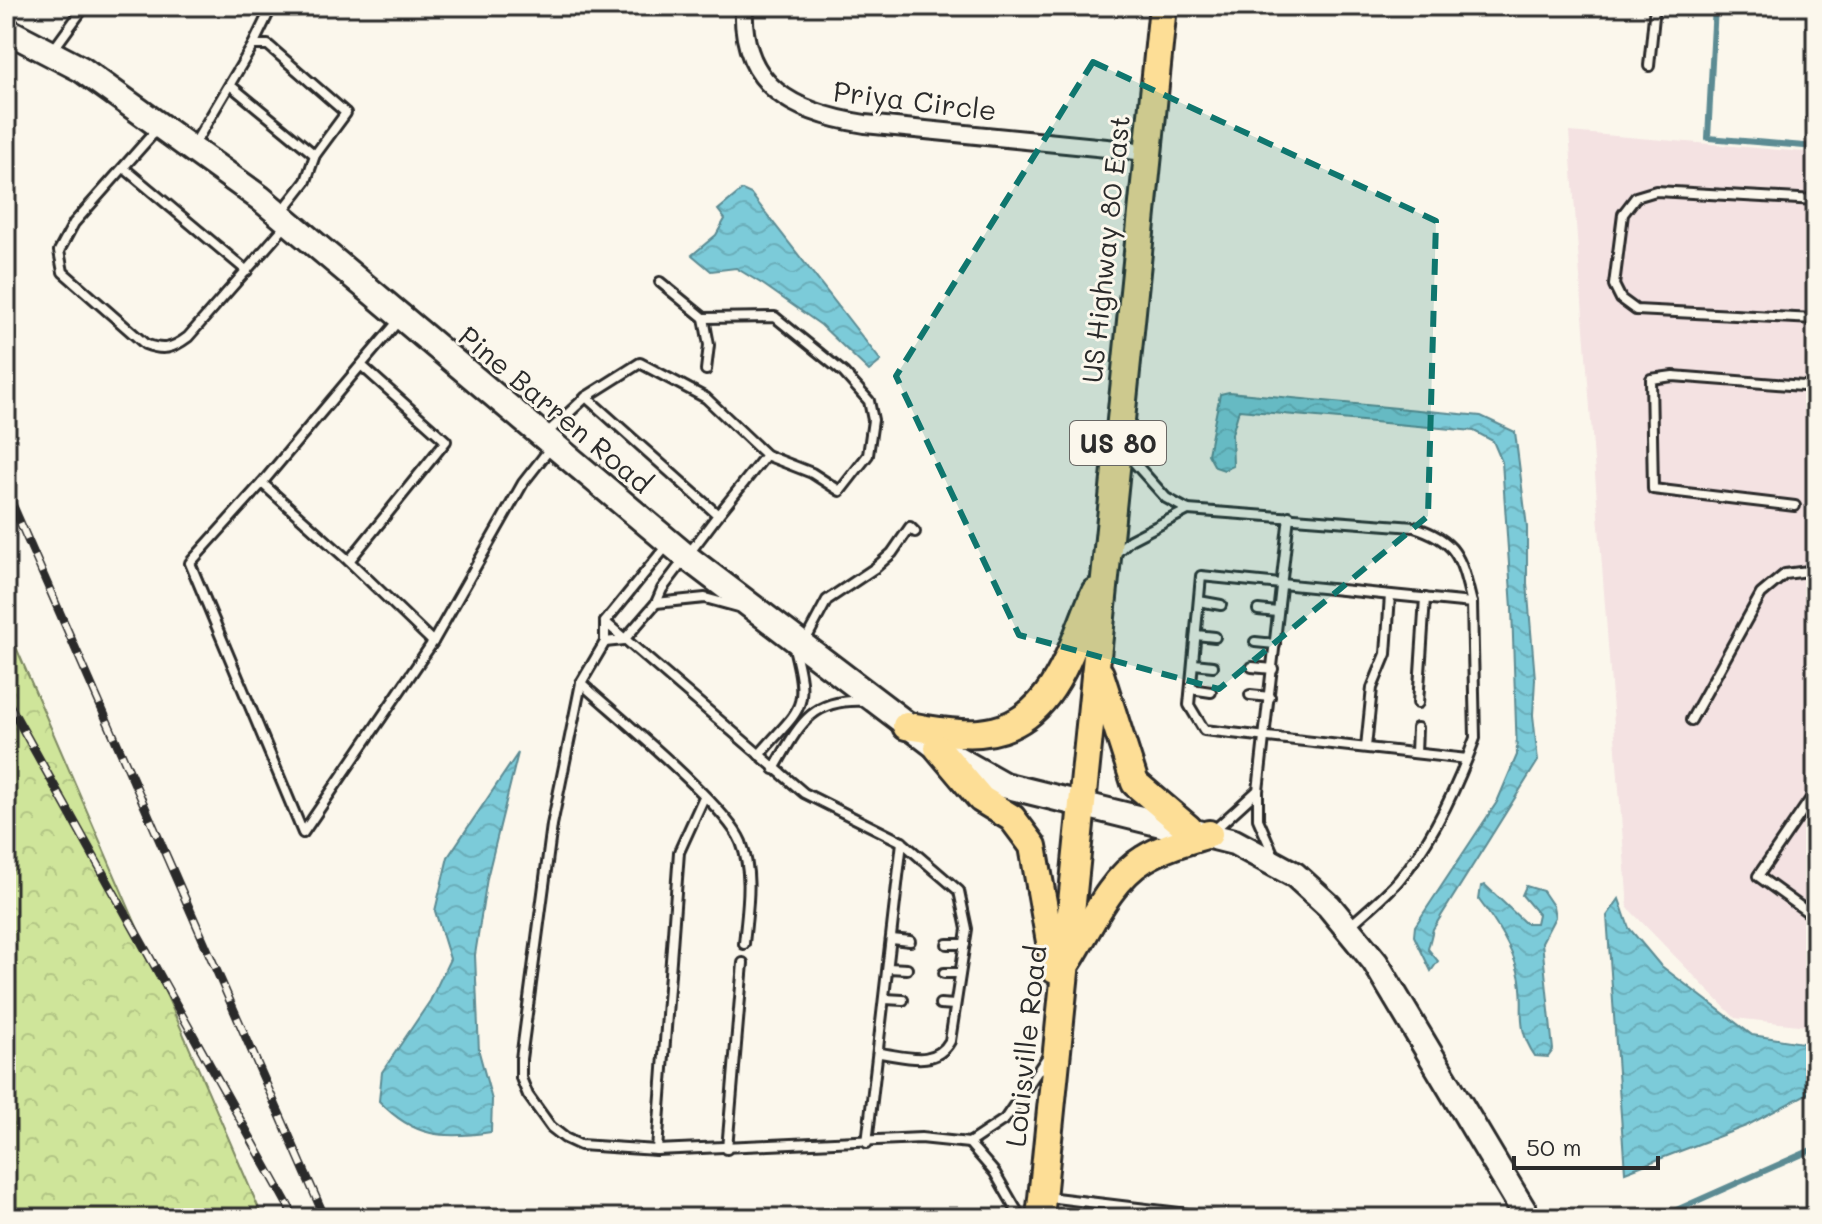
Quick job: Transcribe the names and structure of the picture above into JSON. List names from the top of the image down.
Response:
{
  "streets": {
    "main road": [
      "US Highway 80 East",
      "Pine Barren Road",
      "US 80",
      "Louisville Road"
    ],
    "street": ["Priya Circle"]
  },
  "crossings": [
    ["Priya Circle", "US Highway 80 East"],
    ["US Highway 80 East", "Pine Barren Road"],
    ["US Highway 80 East", "Louisville Road"]
  ],
  "scale_bar": "50 m"
}
